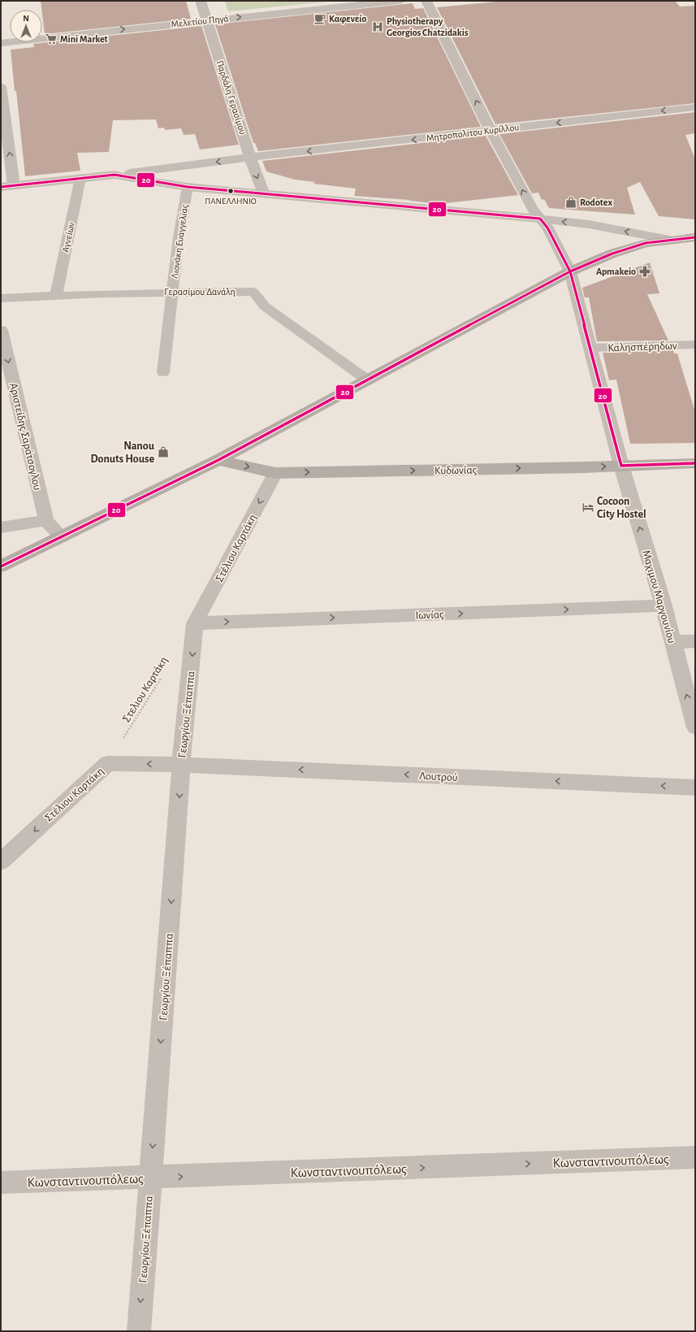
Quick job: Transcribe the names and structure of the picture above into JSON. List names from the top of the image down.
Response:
{
  "streets": {
    "main road": ["Κυδωνίας"],
    "street": [
      "Μελετίου Πηγά",
      "Παρδάλη Γερασίμου",
      "Μητροπολίτου Κυρίλλου",
      "Αριστείδης Σαράτσογλου",
      "Στέλιου Καρτάκη",
      "Μαχιμου Mαργουνίου",
      "Ιωνίας",
      "Γεωργίου Ξέπαππα",
      "Λουτρού",
      "Κωνσταντινουπόλεως"
    ],
    "lane": [
      "Αγνείων",
      "Λιονάκη Ευαγγελίας",
      "Γερασίμου Δανάλη",
      "Καλησπέρηδων"
    ],
    "path": ["Στελιου Καρτάκη"]
  },
  "crossings": [
    ["Μελετίου Πηγά", "Παρδάλη Γερασίμου"],
    ["Παρδάλη Γερασίμου", "Μητροπολίτου Κυρίλλου"],
    ["Μητροπολίτου Κυρίλλου", "Αγνείων"],
    ["Μητροπολίτου Κυρίλλου", "Μαχιμου Mαργουνίου"],
    ["Αγνείων", "Γερασίμου Δανάλη"],
    ["Λιονάκη Ευαγγελίας", "Γερασίμου Δανάλη"],
    ["Καλησπέρηδων", "Μαχιμου Mαργουνίου"],
    ["Κυδωνίας", "Στέλιου Καρτάκη"],
    ["Κυδωνίας", "Μαχιμου Mαργουνίου"],
    ["Στέλιου Καρτάκη", "Ιωνίας"],
    ["Στέλιου Καρτάκη", "Στελιου Καρτάκη"],
    ["Στέλιου Καρτάκη", "Γεωργίου Ξέπαππα"],
    ["Στέλιου Καρτάκη", "Λουτρού"],
    ["Μαχιμου Mαργουνίου", "Ιωνίας"],
    ["Ιωνίας", "Γεωργίου Ξέπαππα"],
    ["Γεωργίου Ξέπαππα", "Λουτρού"],
    ["Γεωργίου Ξέπαππα", "Κωνσταντινουπόλεως"]
  ],
  "one_way": [
    "Μελετίου Πηγά",
    "Αριστείδης Σαράτσογλου",
    "Κυδωνίας",
    "Στέλιου Καρτάκη",
    "Μαχιμου Mαργουνίου",
    "Ιωνίας",
    "Γεωργίου Ξέπαππα",
    "Λουτρού",
    "Κωνσταντινουπόλεως"
  ],
  "places": {
    "cafe": ["Καφενείο"],
    "hospital": ["Physiotherapy Georgios Chatzidakis"],
    "supermarket": ["Mini Market"],
    "other": ["ΠΑΝΕΛΛΗΝΙΟ"],
    "shop": ["Rodotex", "Nanou Donuts House"],
    "pharmacy": ["Apmakeio"],
    "hotel": ["Cocoon City Hostel"]
  },
  "lines": ["transit line 20"],
  "north": "top"
}
